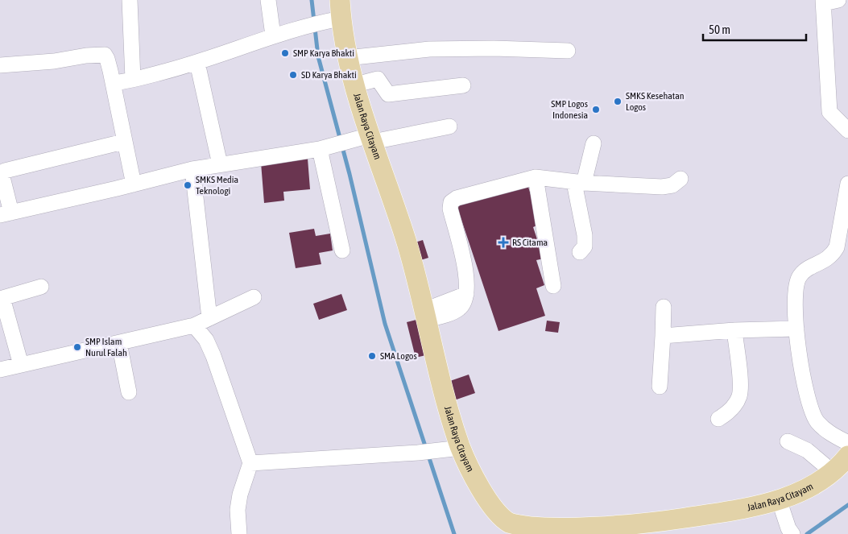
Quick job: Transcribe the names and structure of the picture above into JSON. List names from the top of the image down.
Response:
{
  "streets": {
    "main road": ["Jalan Raya Citayam"]
  },
  "places": {
    "other": [
      "SMP Karya Bhakti",
      "SD Karya Bhakti",
      "SMKS Kesehatan Logos",
      "SMP Logos Indonesia",
      "SMKS Media Teknologi",
      "SMP Islam Nurul Falah",
      "SMA Logos"
    ],
    "health": ["RS Citama"]
  },
  "scale_bar": "50 m"
}
